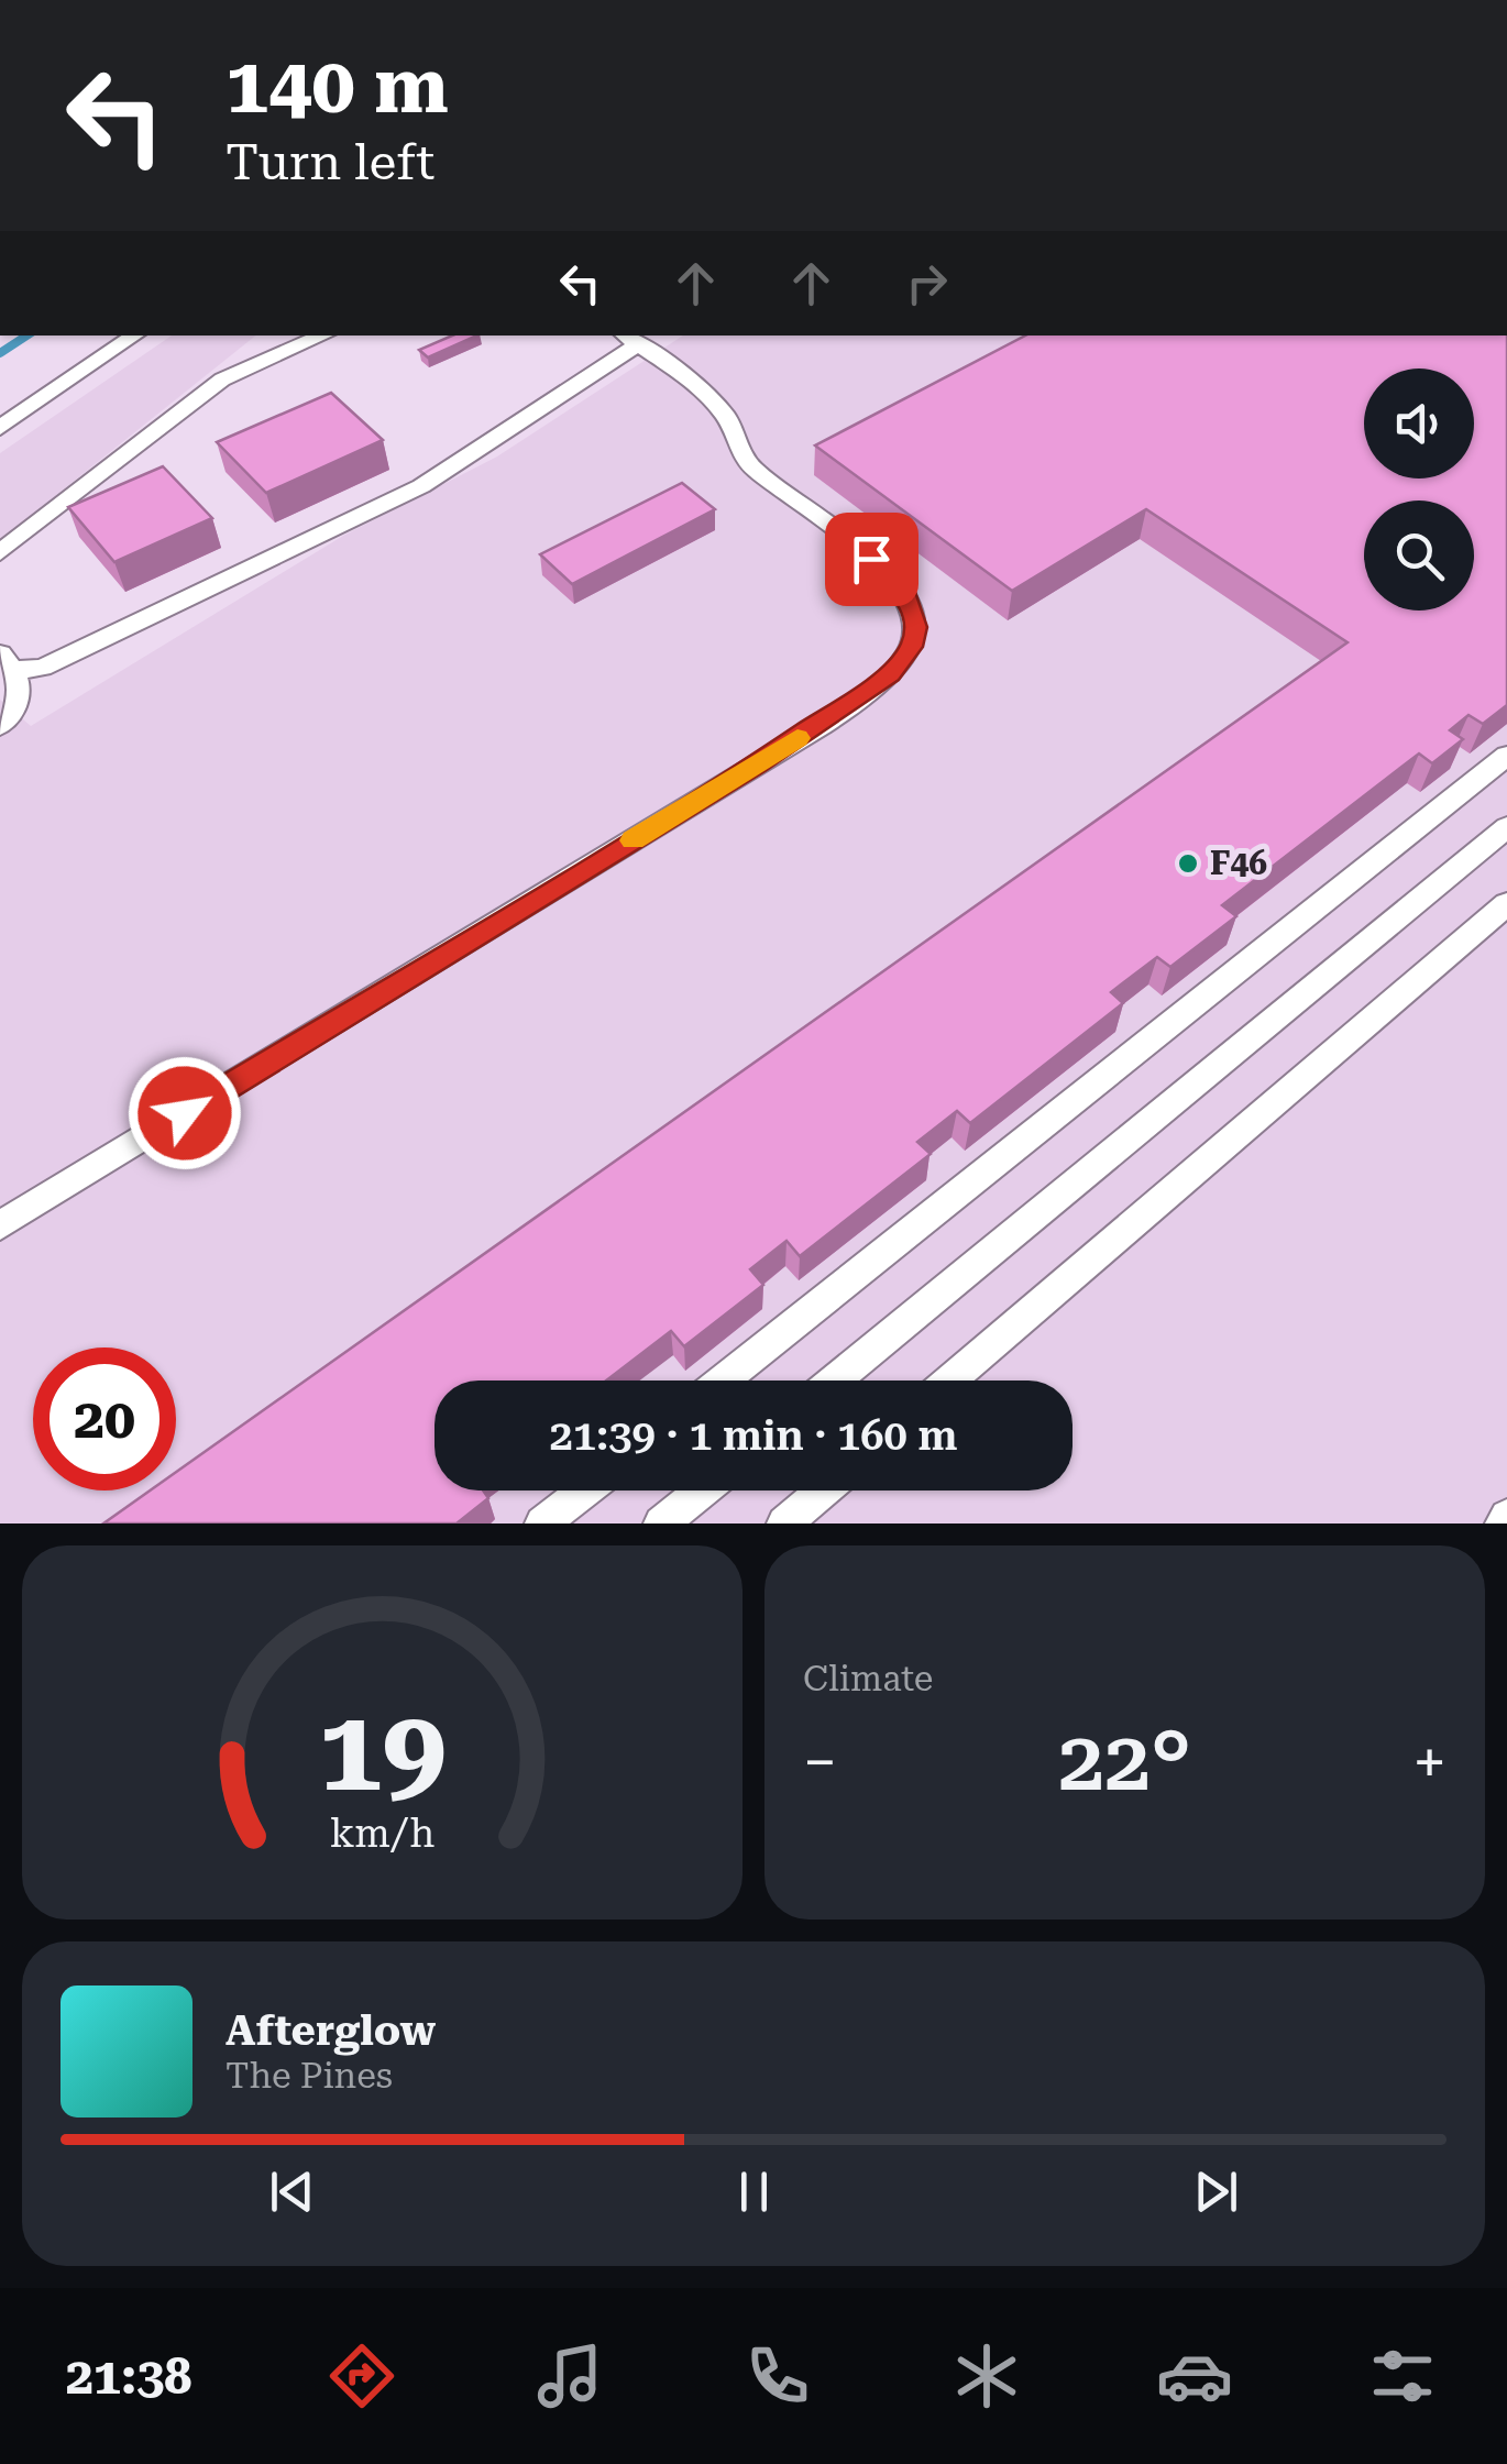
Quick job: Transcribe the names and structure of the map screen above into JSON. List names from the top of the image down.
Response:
{
  "places": ["F46"],
  "page": {
    "turn": ["140 m", "Turn left"],
    "limit": "20",
    "trip": "21:39 · 1 min · 160 m",
    "tile": "Climate",
    "heat": ["−", "22°", "+"],
    "song": ["Afterglow", "The Pines"],
    "tabs": "21:38",
    "gauge": ["19", "km/h"]
  }
}
